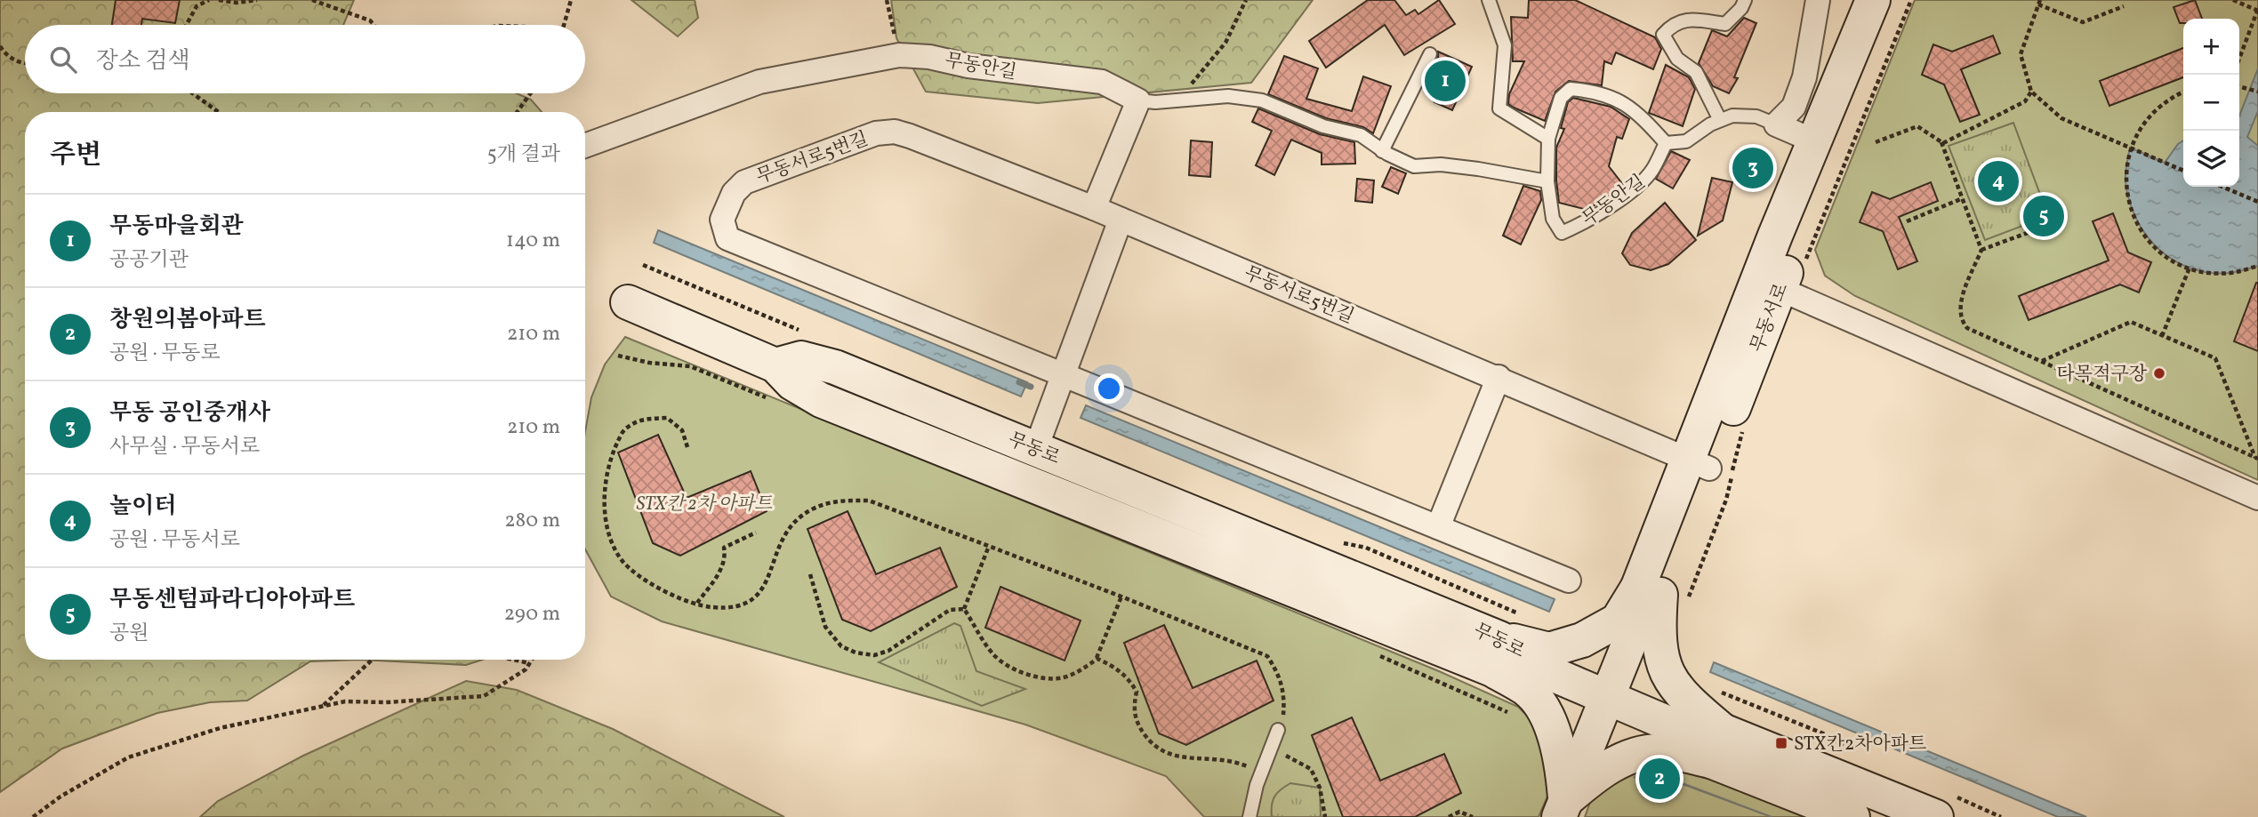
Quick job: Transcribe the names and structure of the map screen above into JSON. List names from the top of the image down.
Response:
{
  "streets": {
    "main road": ["무동서로", "무동로"],
    "street": ["무동안길", "무동서로5번길"]
  },
  "crossings": [
    ["무동서로5번길", "무동서로"]
  ],
  "parks": ["STX칸 2차 아파트"],
  "places": {
    "other": ["다목적구장"],
    "transit": ["STX칸2차아파트"]
  },
  "page": {
    "map_buttons": ["+", "−"],
    "search": "장소 검색",
    "pins": [
      "1",
      "3",
      "4",
      "5",
      "2"
    ],
    "heading": ["주변", "5개 결과"],
    "list": [
      {
        "mark": "1",
        "name": "무동마을회관",
        "note": "공공기관",
        "value": "140 m"
      },
      {
        "mark": "2",
        "name": "창원의봄아파트",
        "note": "공원 · 무동로",
        "value": "210 m"
      },
      {
        "mark": "3",
        "name": "무동 공인중개사",
        "note": "사무실 · 무동서로",
        "value": "210 m"
      },
      {
        "mark": "4",
        "name": "놀이터",
        "note": "공원 · 무동서로",
        "value": "280 m"
      },
      {
        "mark": "5",
        "name": "무동센텀파라디아아파트",
        "note": "공원",
        "value": "290 m"
      }
    ]
  }
}
